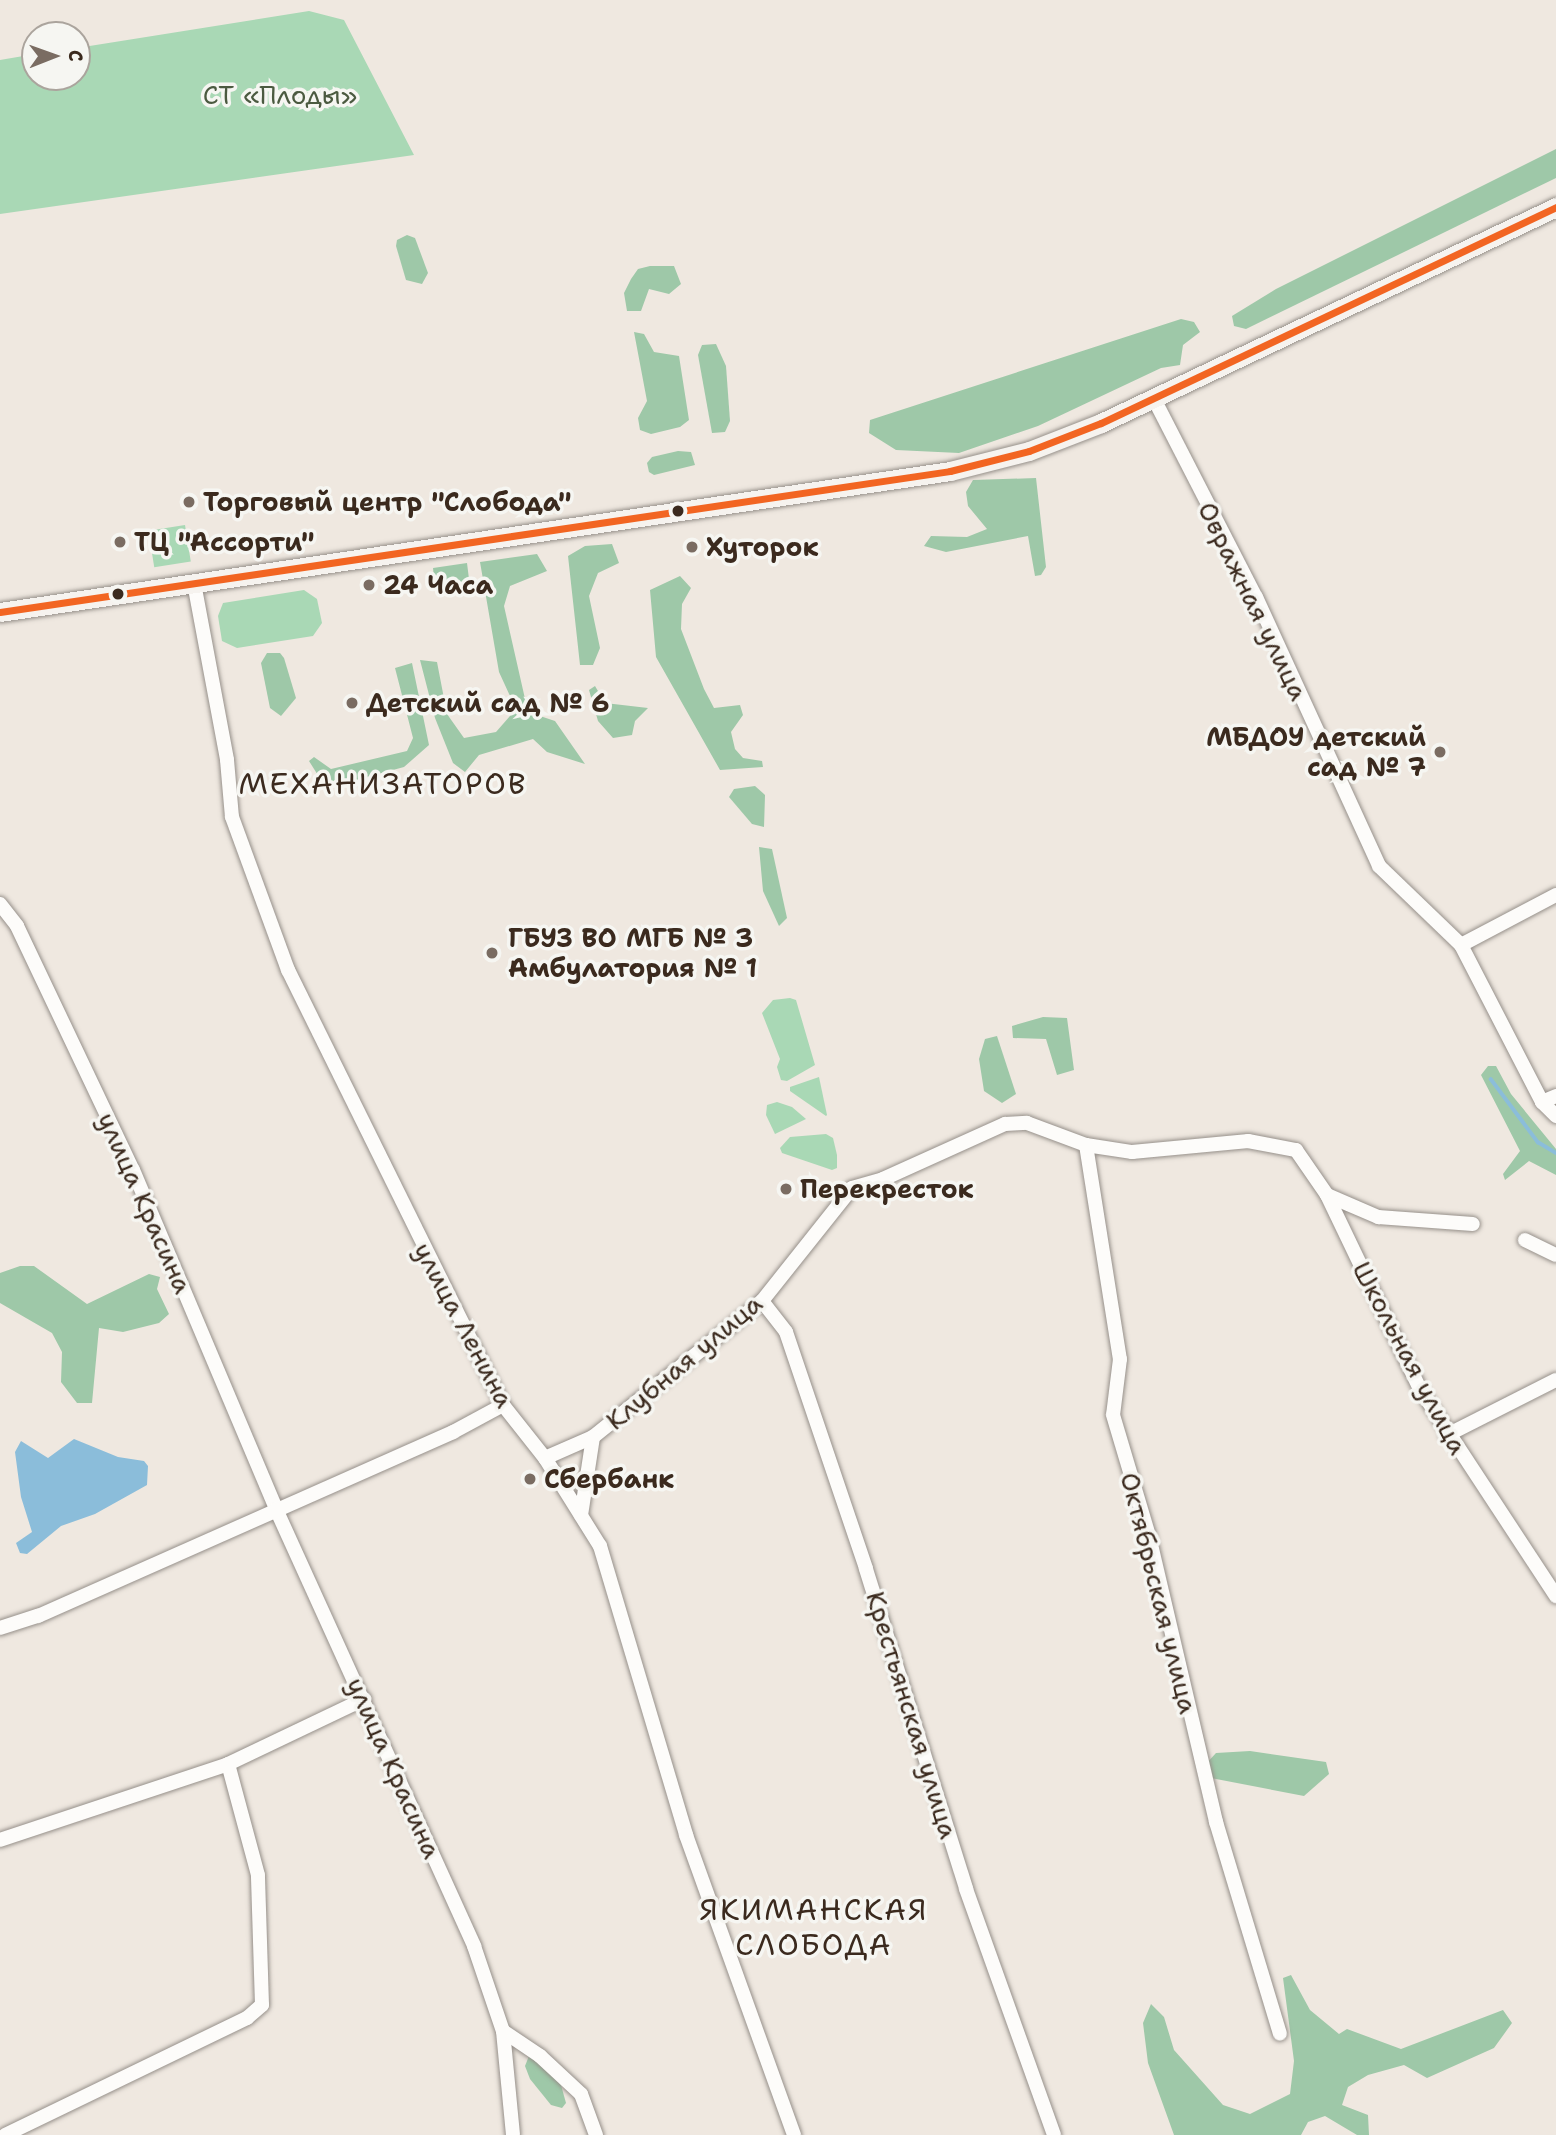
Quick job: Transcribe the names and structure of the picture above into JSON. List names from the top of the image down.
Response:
{
  "streets": {
    "street": [
      "Овражная улица",
      "улица Красина",
      "улица Ленина",
      "Школьная улица",
      "Клубная улица",
      "Октябрьская улица",
      "Крестьянская улица"
    ]
  },
  "crossings": [
    ["улица Ленина", "Клубная улица"],
    ["Школьная улица", "Клубная улица"],
    ["Клубная улица", "Октябрьская улица"],
    ["Клубная улица", "Крестьянская улица"]
  ],
  "districts": ["МЕХАНИЗАТОРОВ", "ЯКИМАНСКАЯ СЛОБОДА"],
  "parks": ["СТ «Плоды»"],
  "places": [
    "Торговый центр \"Слобода\"",
    "ТЦ \"Ассорти\"",
    "Хуторок",
    "24 Часа",
    "Детский сад № 6",
    "МБДОУ детский сад № 7",
    "ГБУЗ ВО МГБ № 3 Амбулатория № 1",
    "Перекресток",
    "Сбербанк"
  ],
  "north": "right"
}
